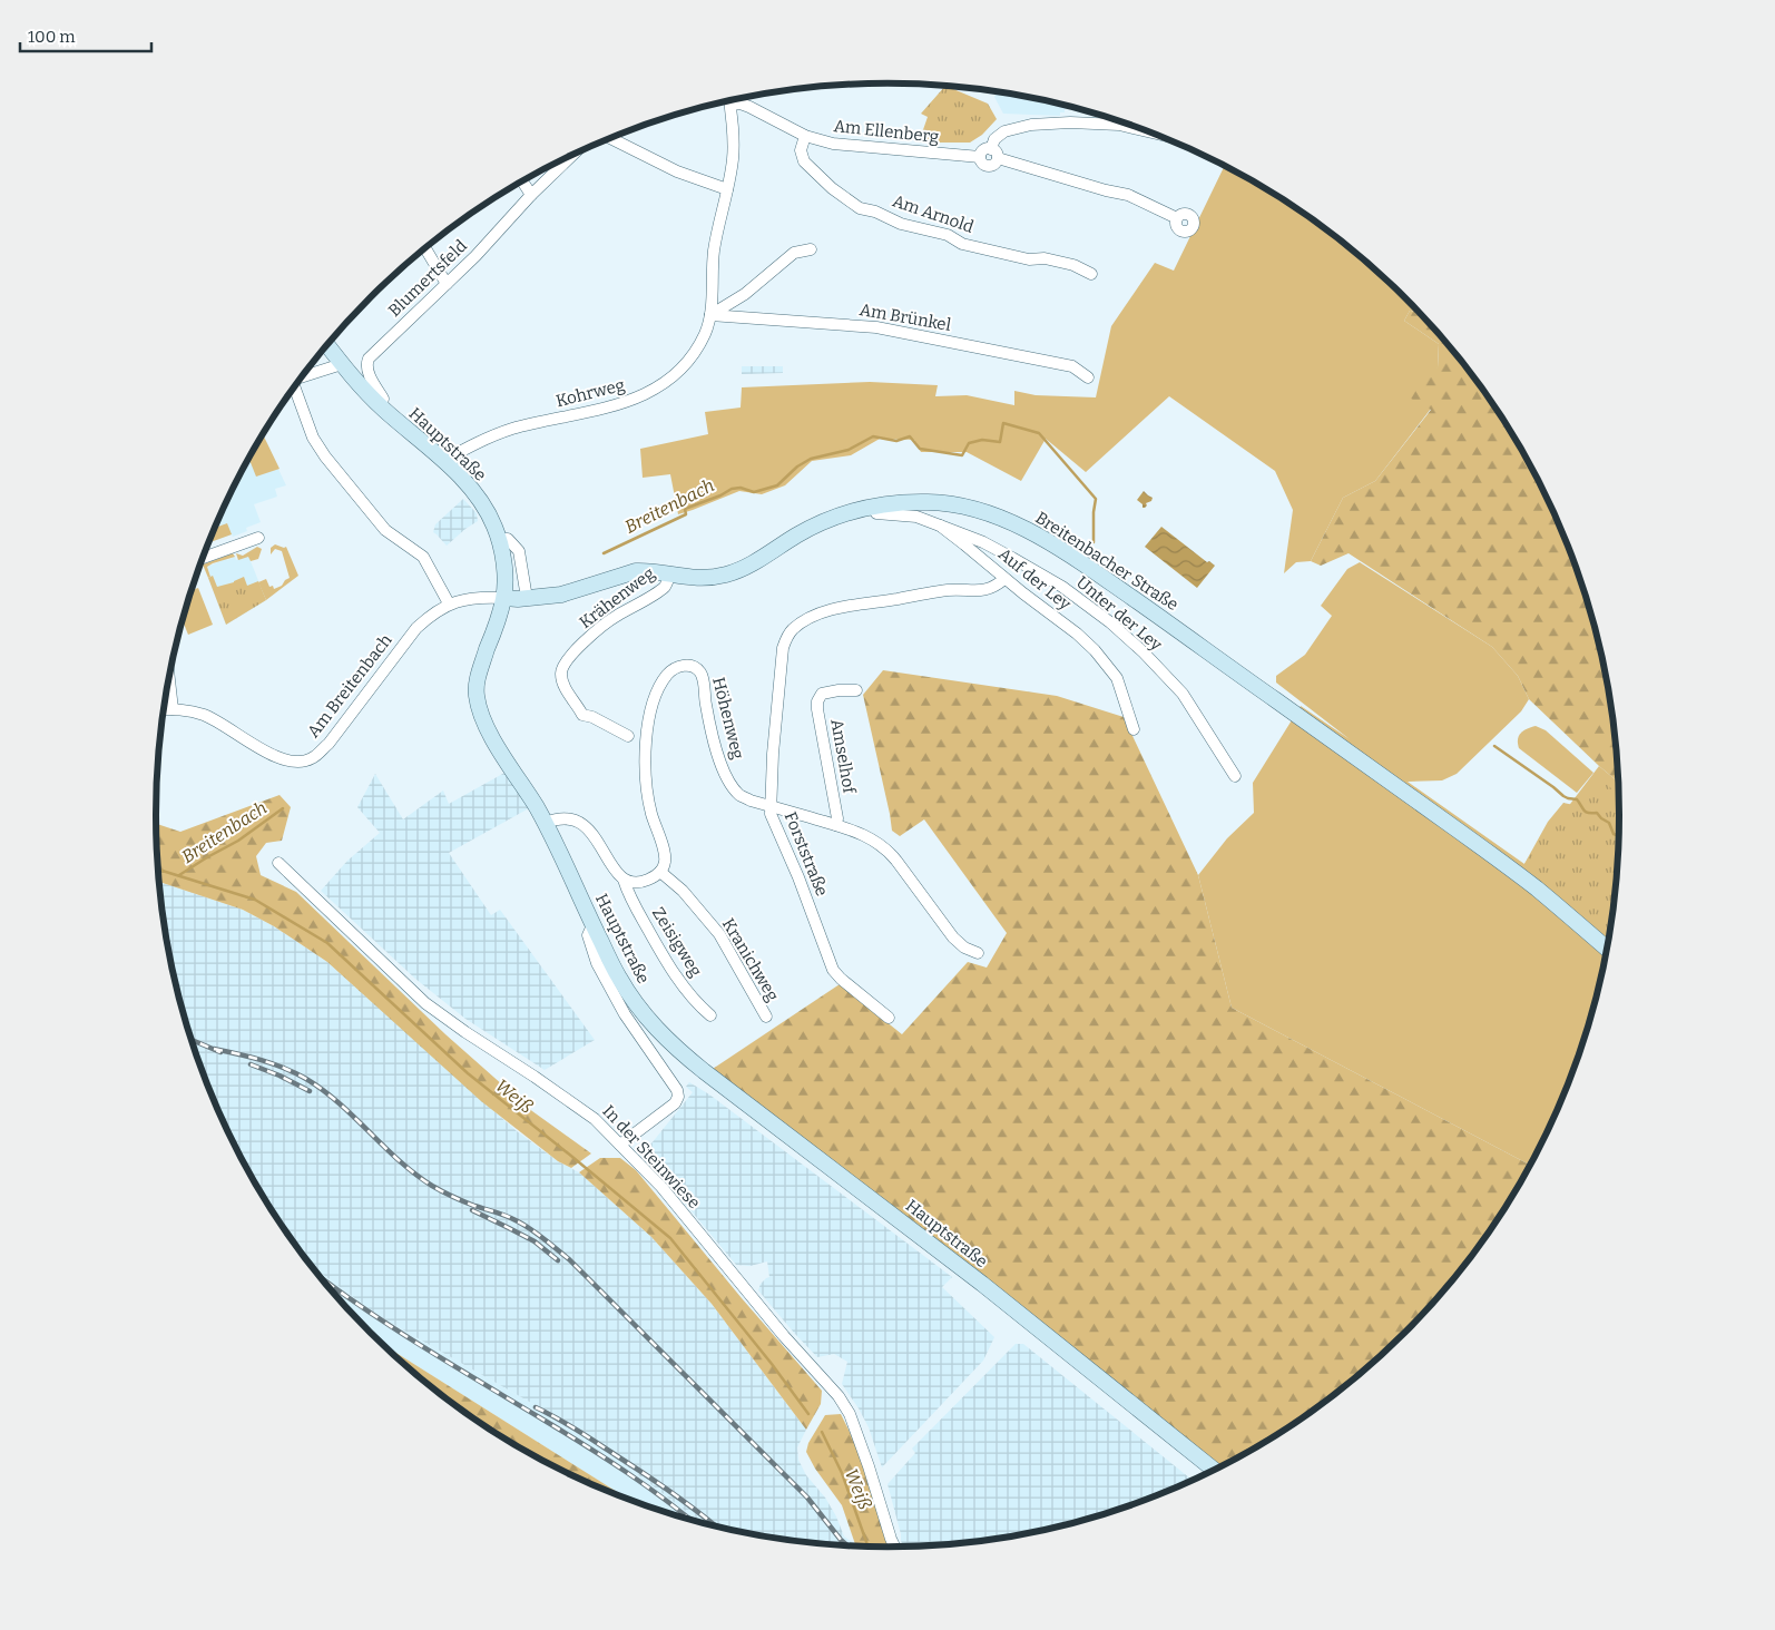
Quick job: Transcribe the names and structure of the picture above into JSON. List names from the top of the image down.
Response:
{
  "streets": {
    "main road": ["Hauptstraße", "Breitenbacher Straße"],
    "street": [
      "Am Ellenberg",
      "Am Arnold",
      "Blumertsfeld",
      "Am Brünkel",
      "Kohrweg",
      "Auf der Ley",
      "Krähenweg",
      "Unter der Ley",
      "Am Breitenbach",
      "Höhenweg",
      "Amselhof",
      "Forststraße",
      "Zeisigweg",
      "Kranichweg",
      "In der Steinwiese"
    ]
  },
  "crossings": [
    ["Am Ellenberg", "Am Arnold"],
    ["Am Ellenberg", "Kohrweg"],
    ["Blumertsfeld", "Hauptstraße"],
    ["Am Brünkel", "Kohrweg"],
    ["Kohrweg", "Hauptstraße"],
    ["Hauptstraße", "Breitenbacher Straße"],
    ["Hauptstraße", "Am Breitenbach"],
    ["Breitenbacher Straße", "Auf der Ley"],
    ["Breitenbacher Straße", "Krähenweg"],
    ["Breitenbacher Straße", "Am Breitenbach"],
    ["Auf der Ley", "Unter der Ley"],
    ["Auf der Ley", "Forststraße"],
    ["Höhenweg", "Amselhof"],
    ["Höhenweg", "Forststraße"],
    ["Höhenweg", "Kranichweg"]
  ],
  "water": ["Breitenbach", "Weiß"],
  "scale_bar": "100 m"
}
